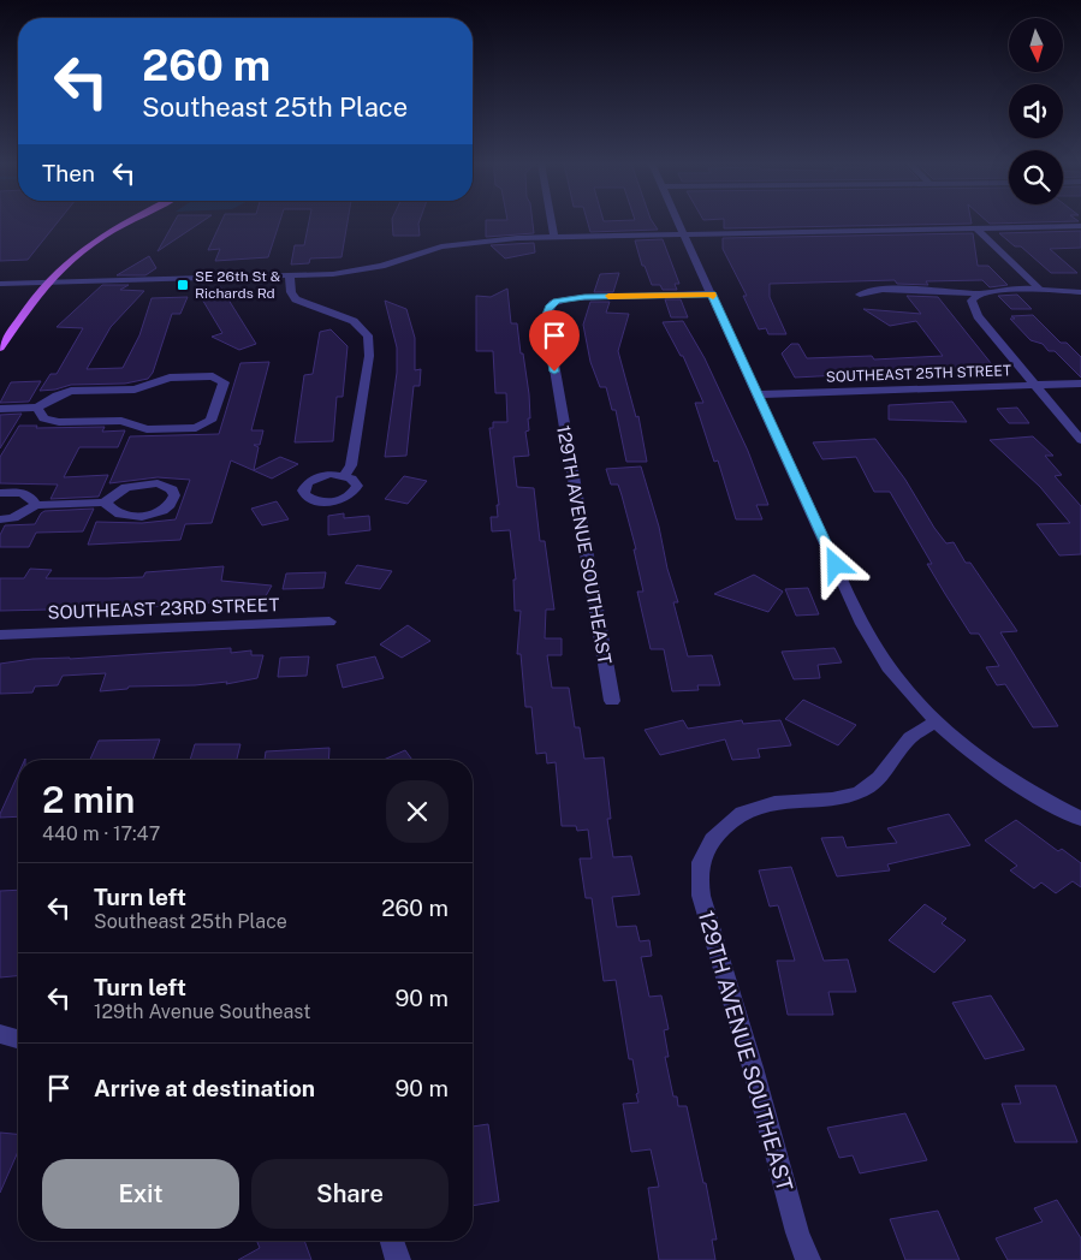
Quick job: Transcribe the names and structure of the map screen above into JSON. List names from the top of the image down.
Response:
{
  "streets": {
    "street": ["SOUTHEAST 25TH STREET", "129TH AVENUE SOUTHEAST", "SOUTHEAST 23RD STREET"]
  },
  "places": {
    "transit": ["SE 26th St & Richards Rd"]
  },
  "north": "bottom",
  "page": {
    "turn": ["260 m", "Southeast 25th Place"],
    "then": "Then",
    "heading": ["2 min", "440 m · 17:47"],
    "list": [
      {
        "name": "Turn left",
        "note": "Southeast 25th Place",
        "value": "260 m"
      },
      {
        "name": "Turn left",
        "note": "129th Avenue Southeast",
        "value": "90 m"
      },
      {
        "name": "Arrive at destination",
        "value": "90 m"
      }
    ],
    "buttons": ["Exit", "Share"]
  }
}
